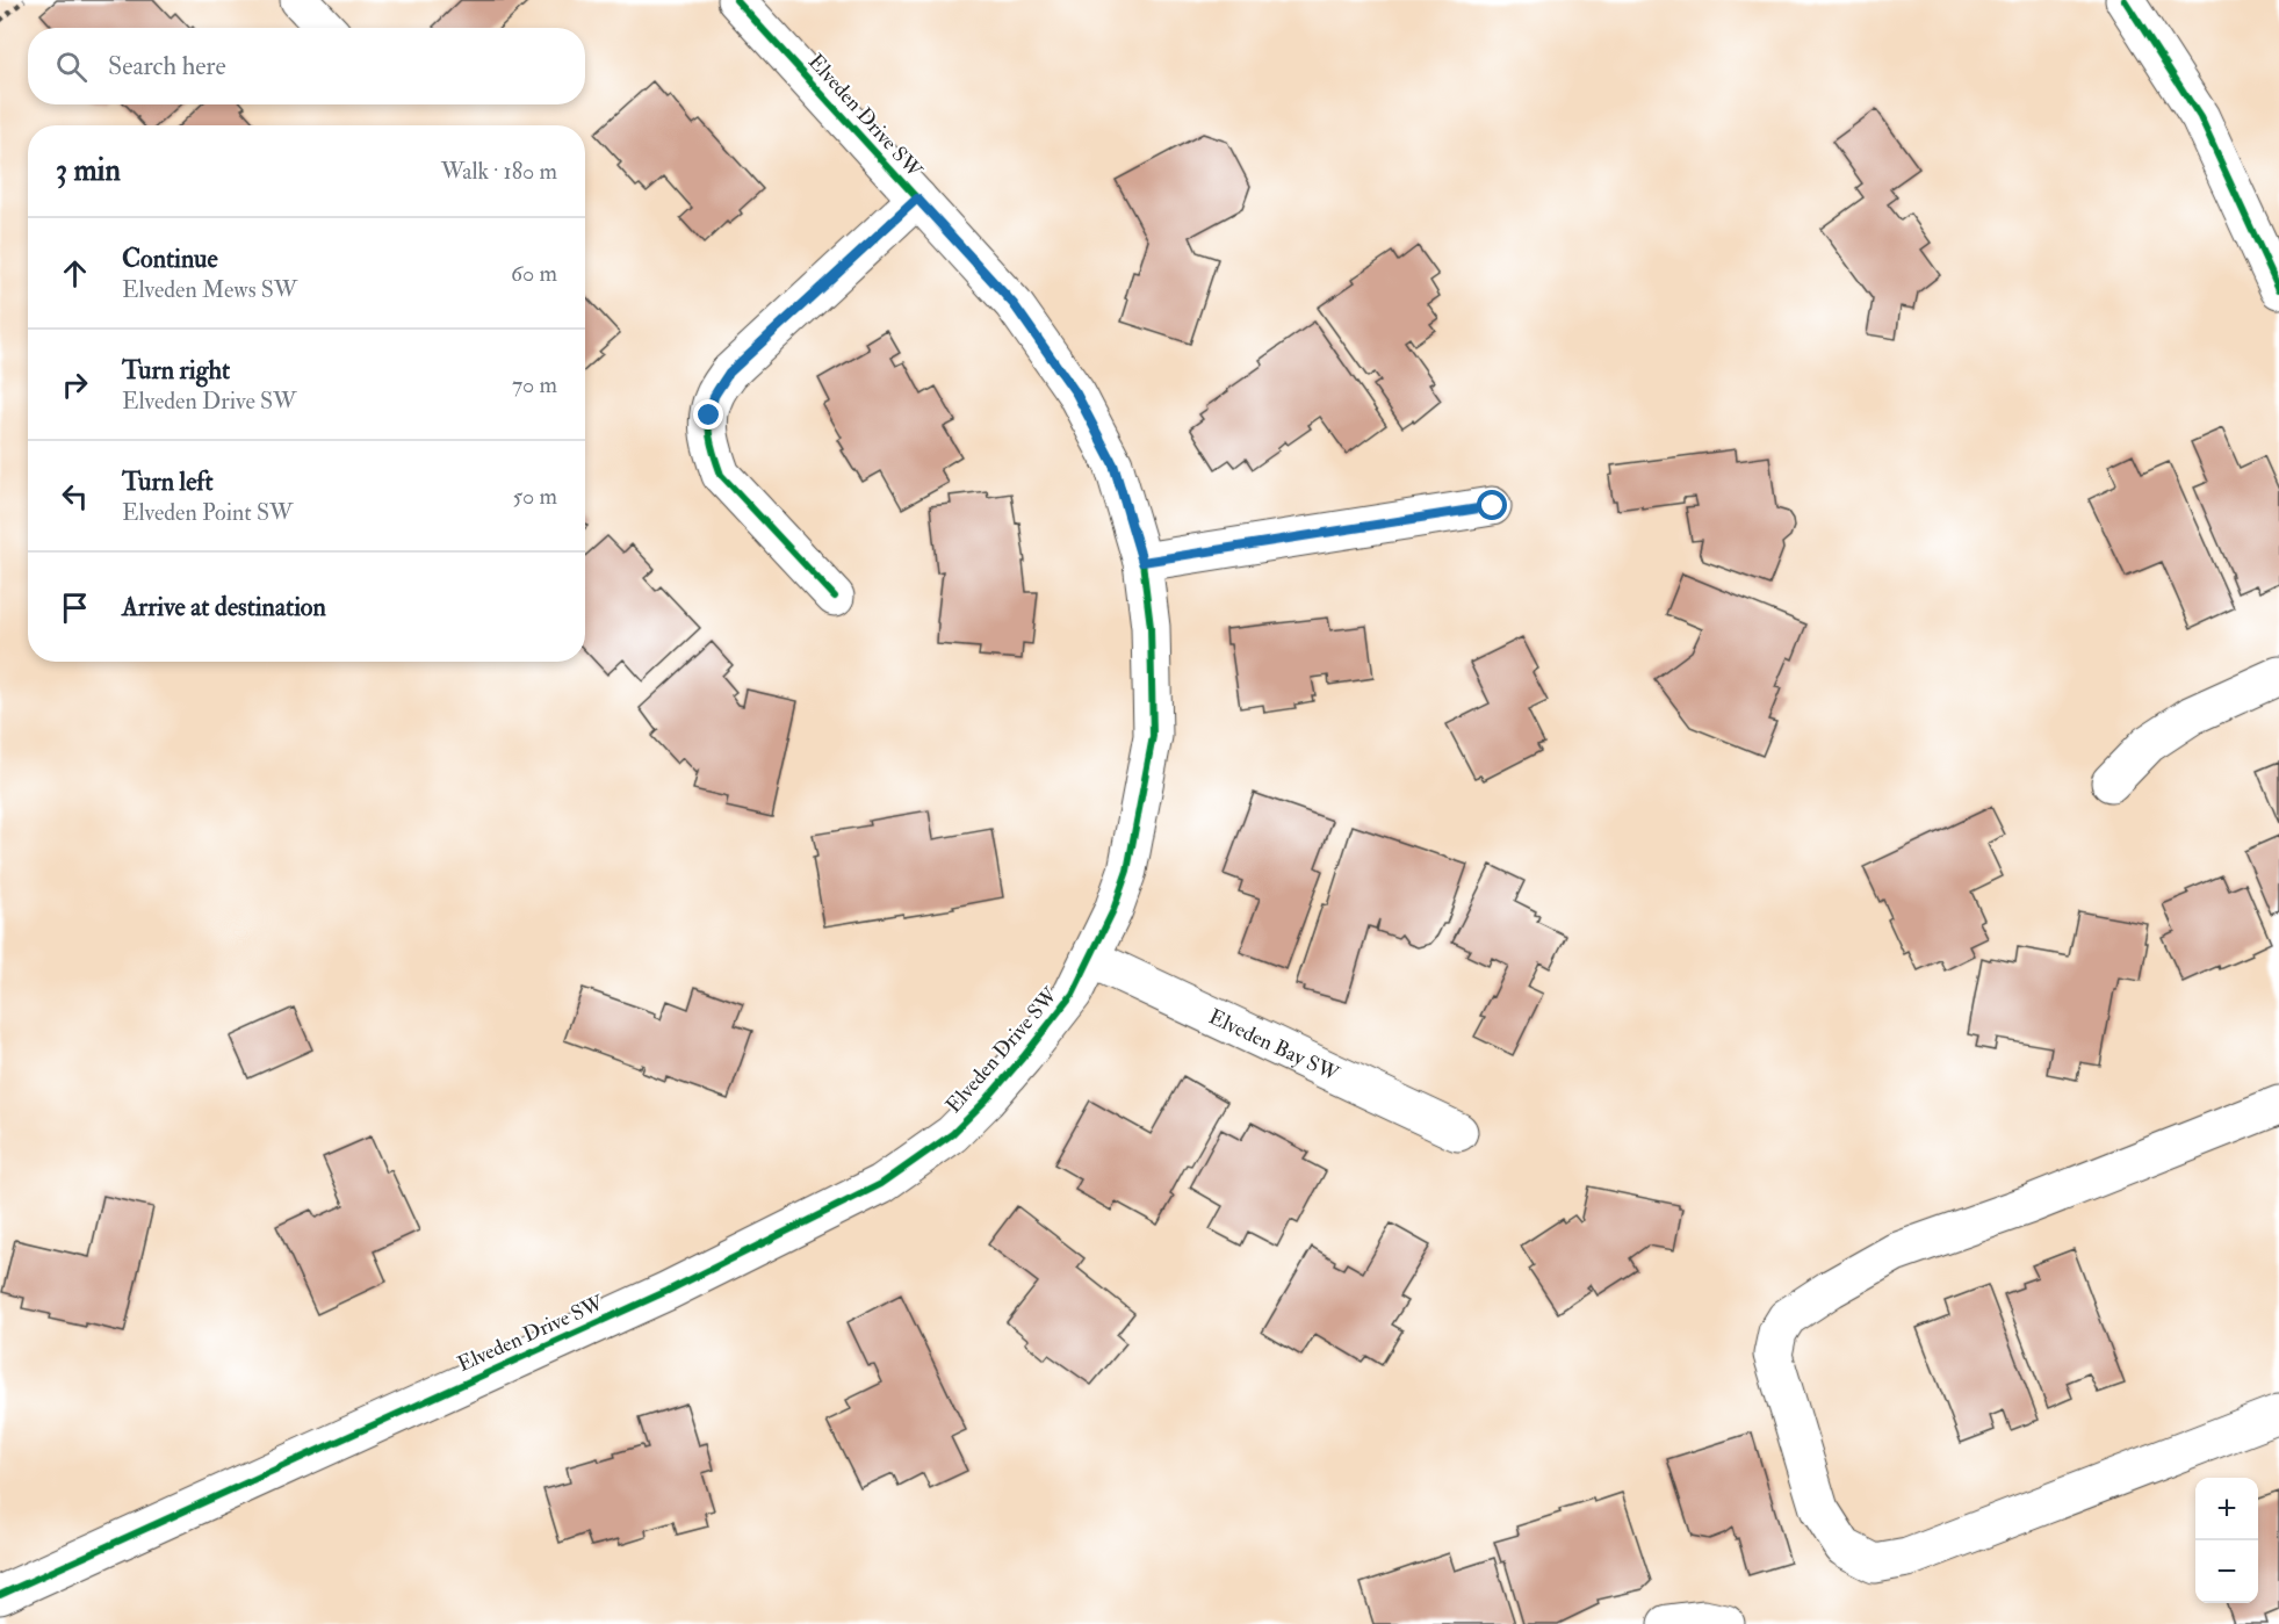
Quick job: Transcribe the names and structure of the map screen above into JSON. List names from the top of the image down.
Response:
{
  "streets": {
    "street": ["Elveden Drive SW", "Elveden Bay SW"]
  },
  "crossings": [
    ["Elveden Drive SW", "Elveden Bay SW"]
  ],
  "page": {
    "search": "Search here",
    "heading": ["3 min", "Walk · 180 m"],
    "list": [
      ["Continue", "Elveden Mews SW", "60 m"],
      ["Turn right", "Elveden Drive SW", "70 m"],
      ["Turn left", "Elveden Point SW", "50 m"],
      "Arrive at destination"
    ],
    "map_buttons": ["+", "−"]
  }
}
